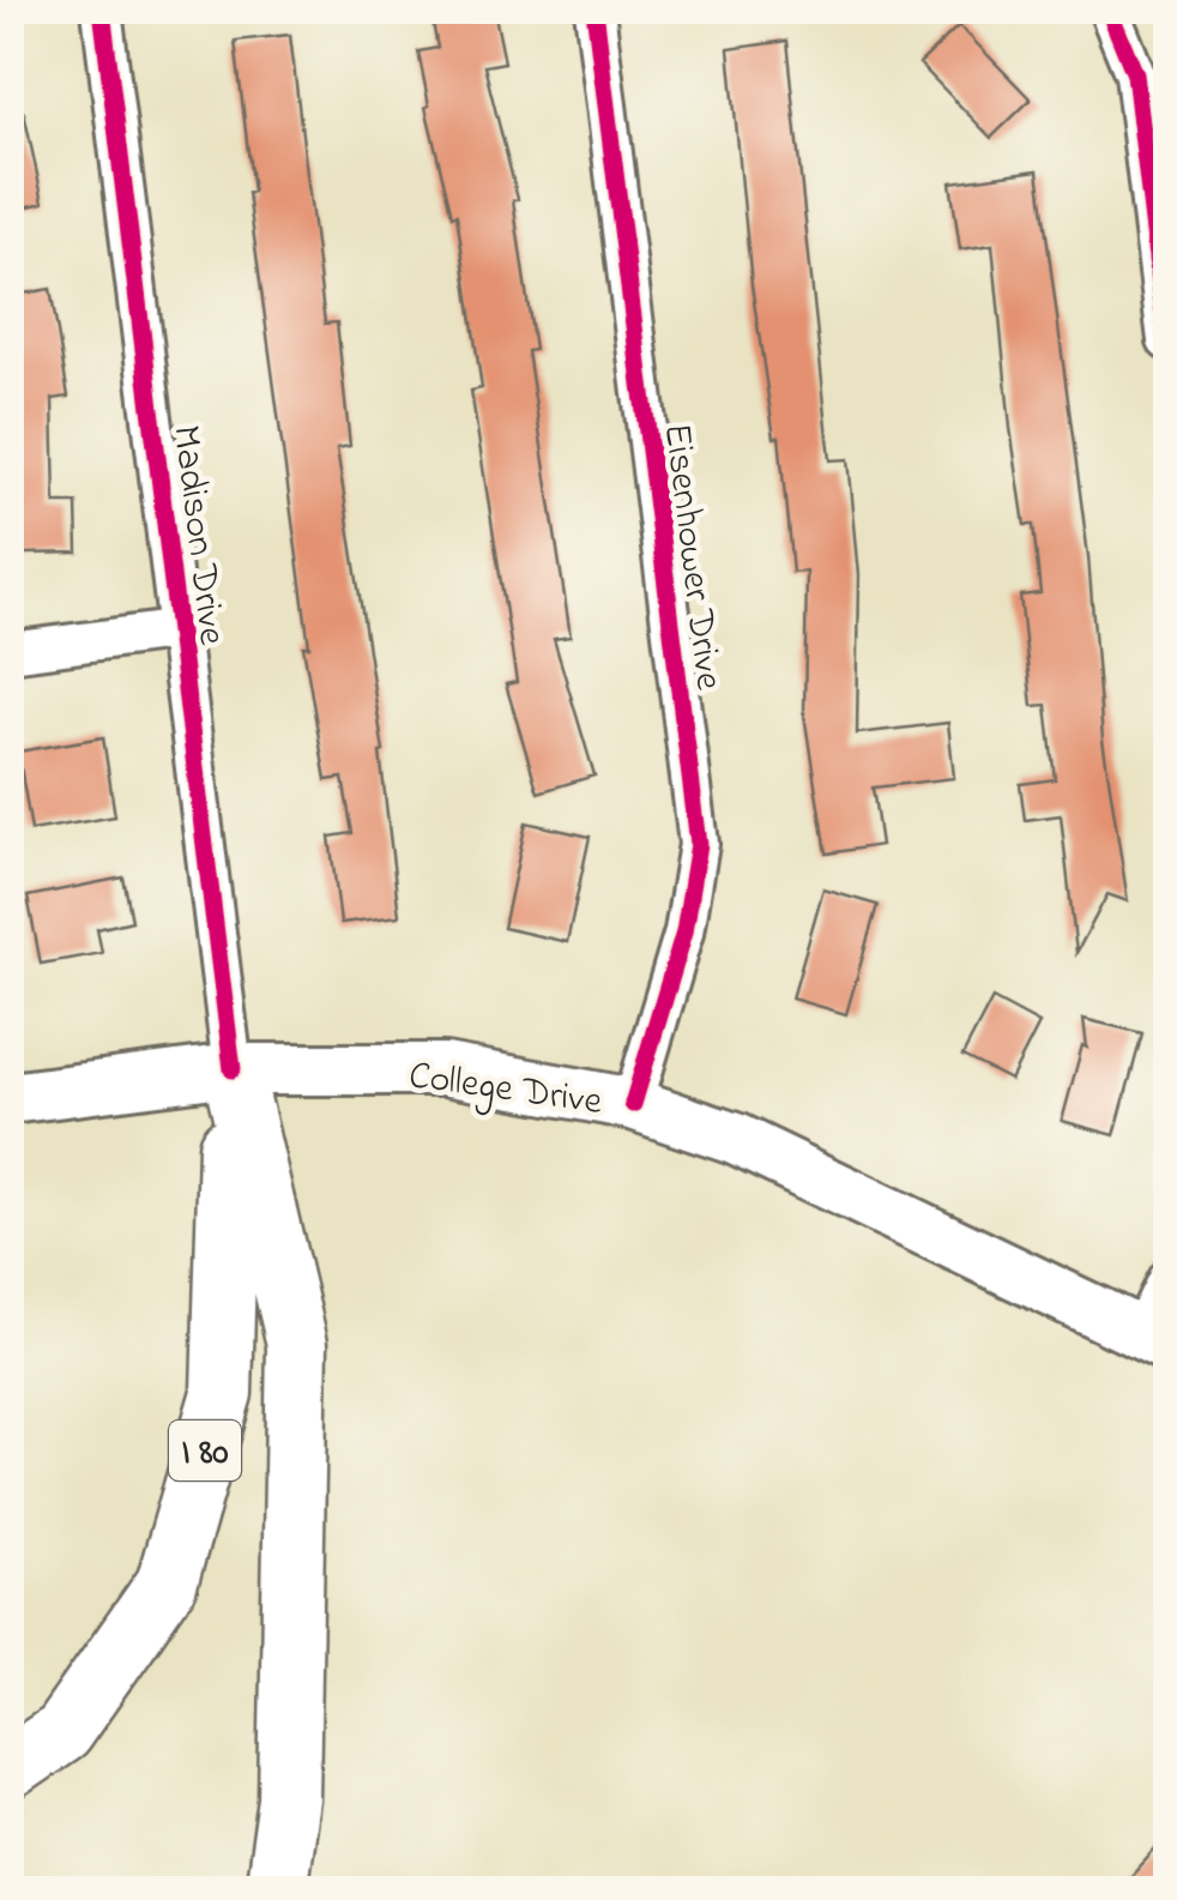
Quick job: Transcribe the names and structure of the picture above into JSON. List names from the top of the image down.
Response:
{
  "streets": {
    "highway": ["I 80"],
    "main road": ["College Drive"],
    "street": ["Madison Drive", "Eisenhower Drive"]
  },
  "crossings": [
    ["Madison Drive", "College Drive"],
    ["Madison Drive", "I 80"],
    ["Eisenhower Drive", "College Drive"],
    ["College Drive", "I 80"]
  ]
}
